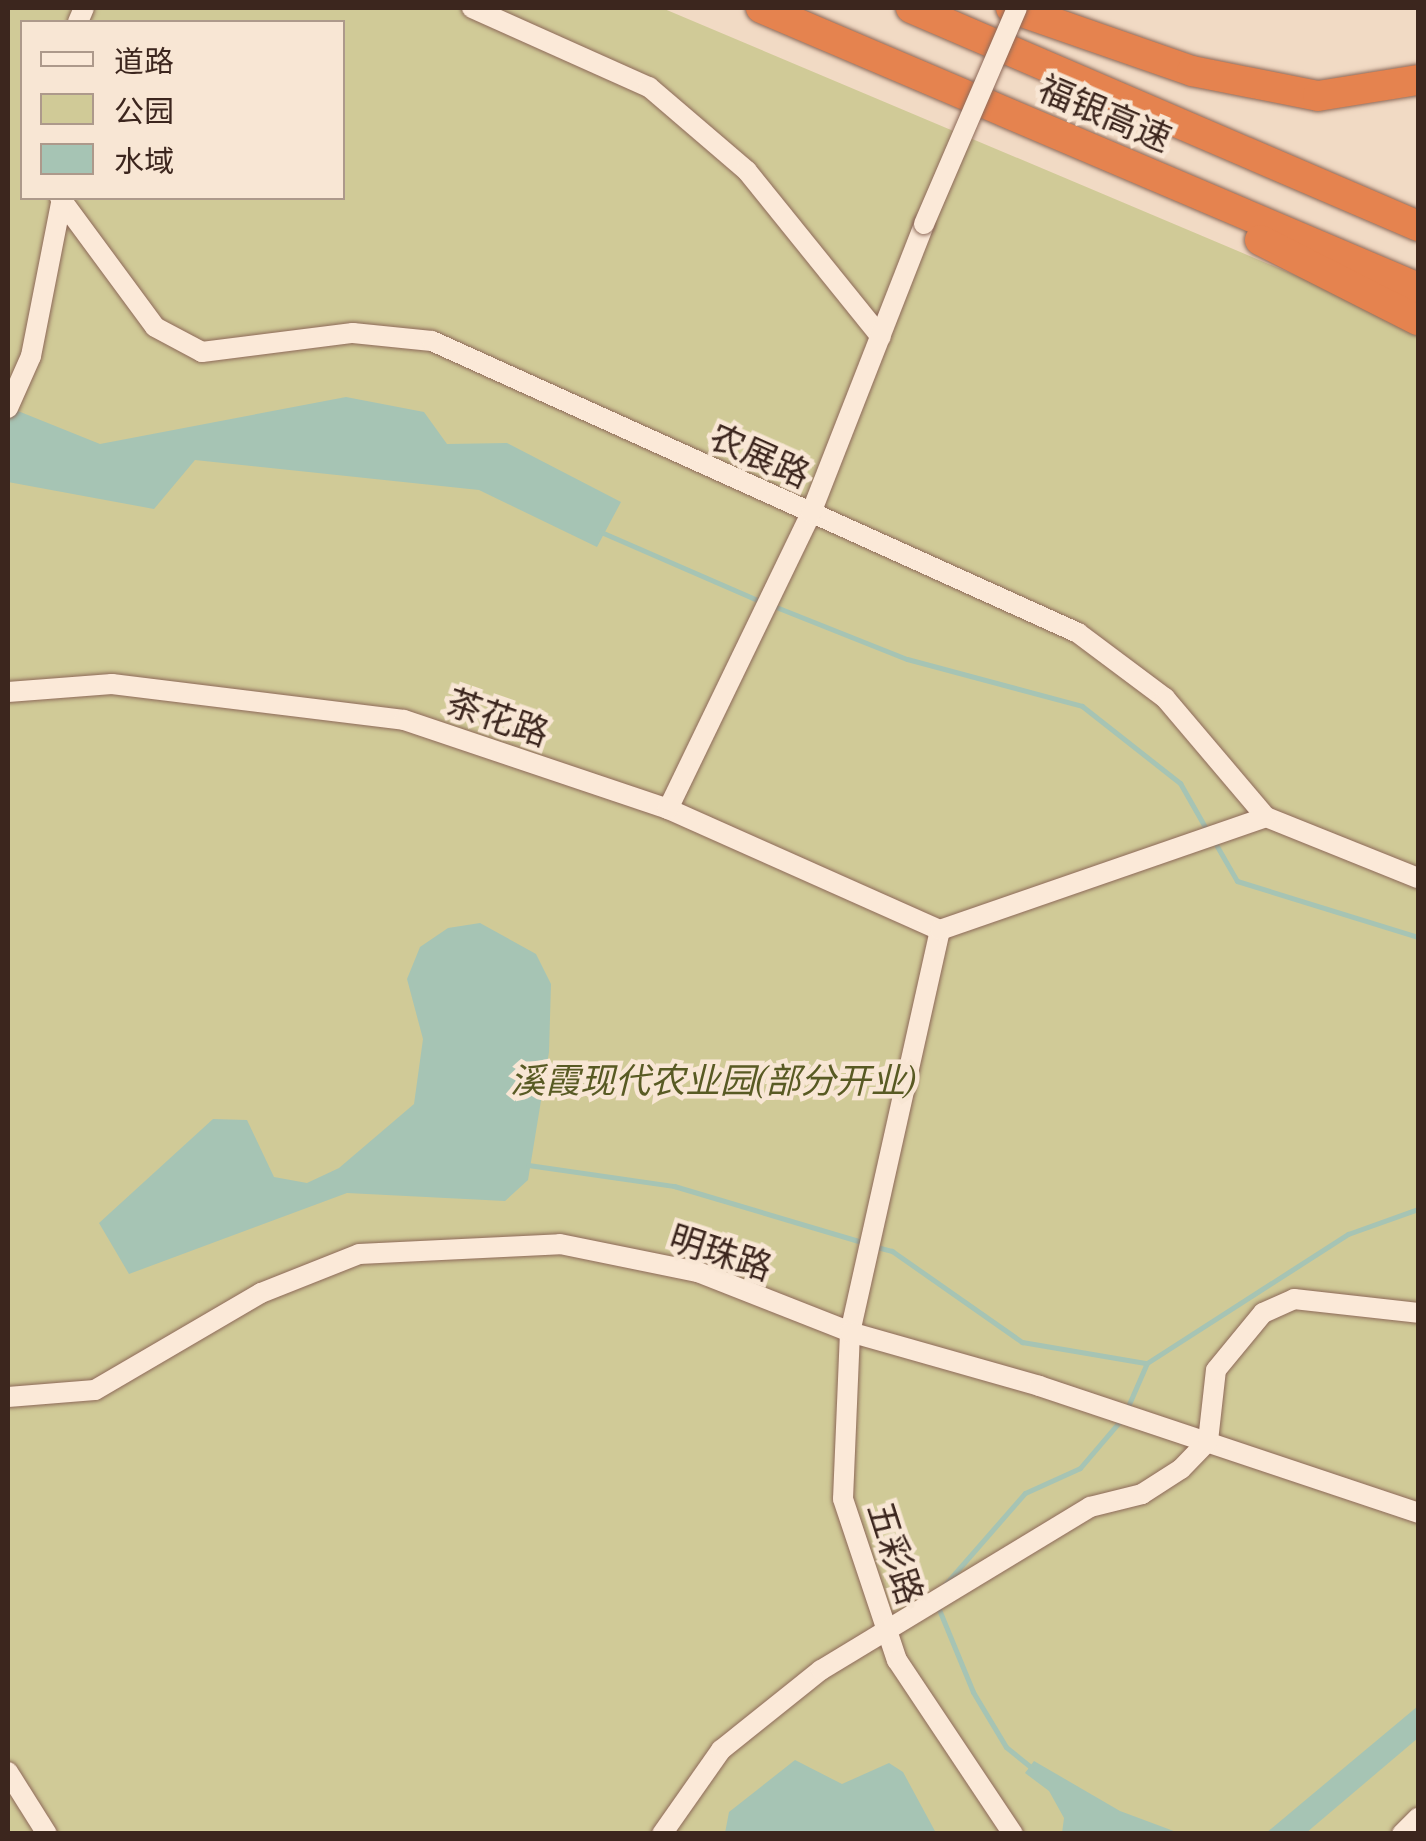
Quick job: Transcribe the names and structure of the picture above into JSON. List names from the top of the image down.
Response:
{
  "streets": {
    "highway": ["福银高速"],
    "street": [
      "农展路",
      "茶花路",
      "明珠路",
      "五彩路"
    ]
  },
  "crossings": [
    ["茶花路", "五彩路"],
    ["明珠路", "五彩路"]
  ],
  "parks": ["溪霞现代农业园(部分开业)"],
  "legend": ["道路", "公园", "水域"]
}
